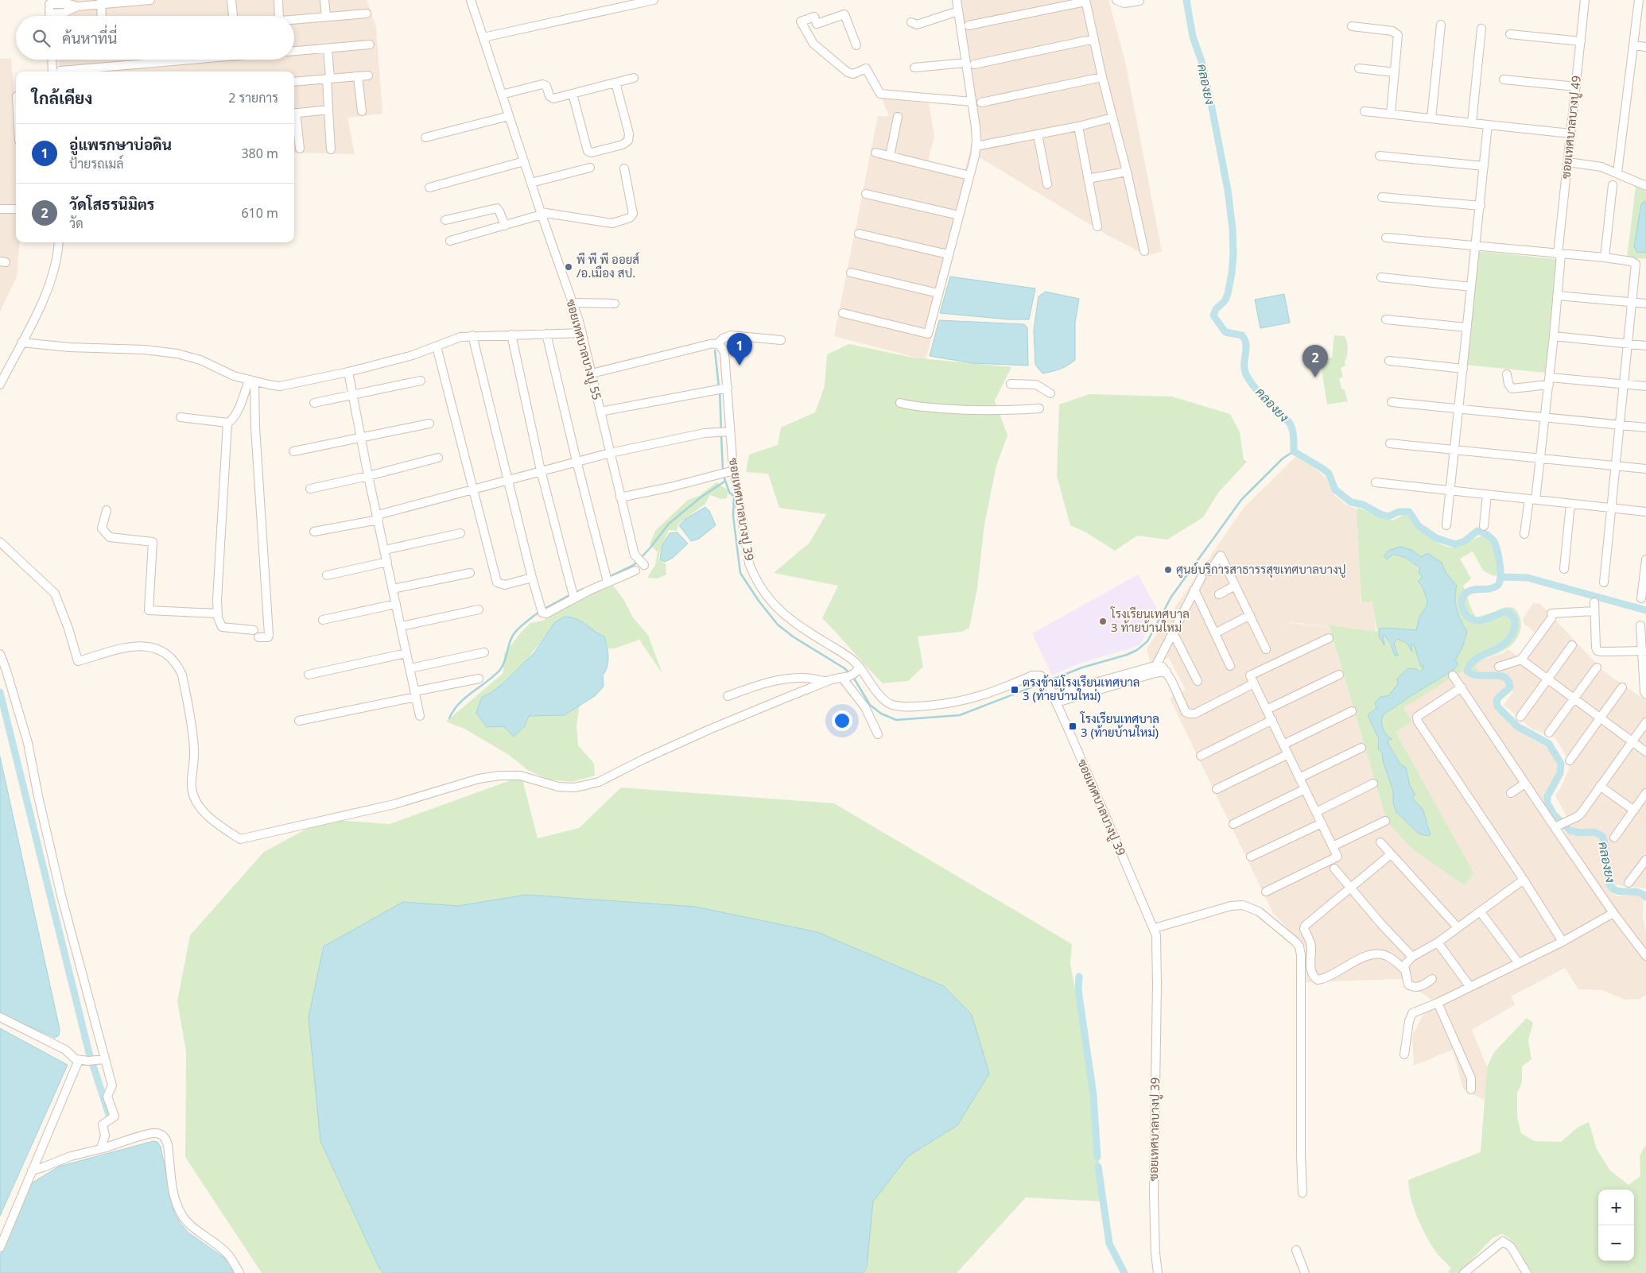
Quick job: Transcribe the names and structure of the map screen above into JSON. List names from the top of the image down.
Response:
{
  "streets": {
    "street": ["ซอยเทศบาลบางปู 49", "ซอยเทศบาลบางปู 55", "ซอยเทศบาลบางปู 39"]
  },
  "water": ["คลองยง"],
  "places": {
    "other": ["พี พี พี ออยส์ /อ.เมือง สป.", "ศูนย์บริการสาธารรสุขเทศบาลบางปู", "โรงเรียนเทศบาล 3 ท้ายบ้านใหม่"],
    "transit": ["ตรงข้ามโรงเรียนเทศบาล 3 (ท้ายบ้านใหม่)", "โรงเรียนเทศบาล 3 (ท้ายบ้านใหม่)"]
  },
  "page": {
    "search": "ค้นหาที่นี่",
    "heading": ["ใกล้เคียง", "2 รายการ"],
    "list": [
      {
        "mark": "1",
        "name": "อู่แพรกษาบ่อดิน",
        "note": "ป้ายรถเมล์",
        "value": "380 m"
      },
      {
        "mark": "2",
        "name": "วัดโสธรนิมิตร",
        "note": "วัด",
        "value": "610 m"
      }
    ],
    "pins": ["1", "2"],
    "map_buttons": ["+", "−"]
  }
}
